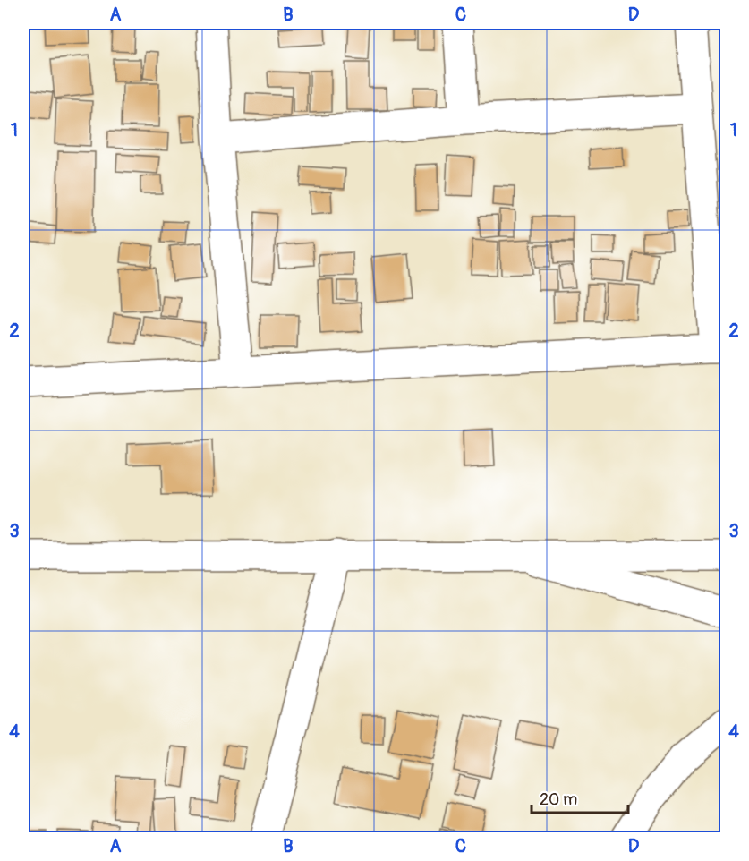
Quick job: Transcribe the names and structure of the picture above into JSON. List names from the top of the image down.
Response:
{
  "scale_bar": "20 m",
  "grid": {
    "columns": [
      "A",
      "B",
      "C",
      "D"
    ],
    "rows": [
      "1",
      "2",
      "3",
      "4"
    ]
  }
}
